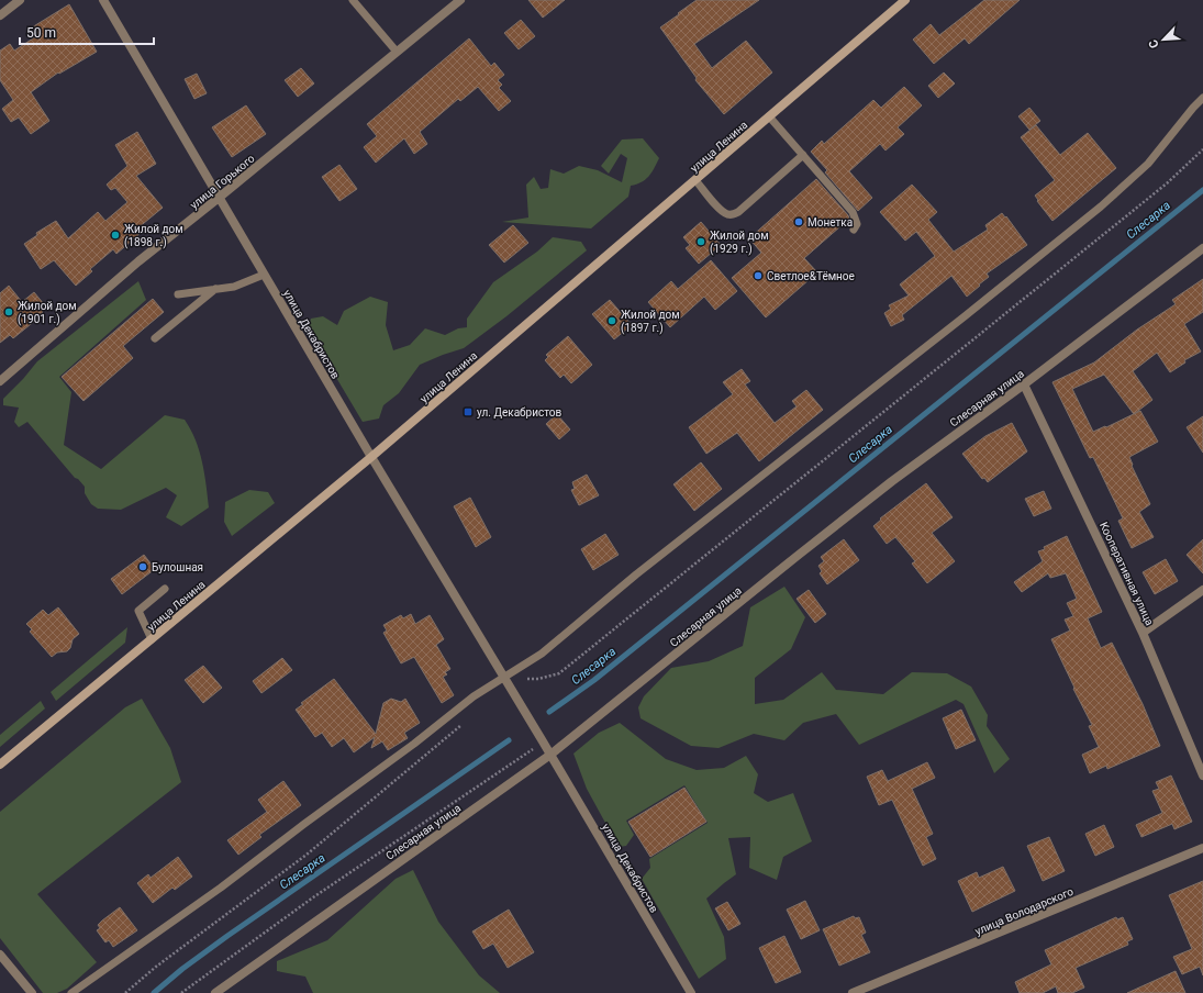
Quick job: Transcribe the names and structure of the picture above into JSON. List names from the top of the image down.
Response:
{
  "streets": {
    "main road": ["улица Ленина"],
    "street": [
      "улица Горького",
      "улица Декабристов",
      "Слесарная улица",
      "Кооперативная улица",
      "улица Володарского"
    ]
  },
  "crossings": [
    ["улица Ленина", "улица Декабристов"],
    ["улица Горького", "улица Декабристов"],
    ["улица Декабристов", "Слесарная улица"],
    ["Слесарная улица", "Кооперативная улица"]
  ],
  "water": ["Слесарка"],
  "places": {
    "other": [
      "Монетка",
      "Жилой дом (1898 г.)",
      "Жилой дом (1929 г.)",
      "Светлое&Тёмное",
      "Жилой дом (1901 г.)",
      "Жилой дом (1897 г.)",
      "Булошная"
    ],
    "transit": ["ул. Декабристов"]
  },
  "scale_bar": "50 m",
  "north": "bottom left"
}
